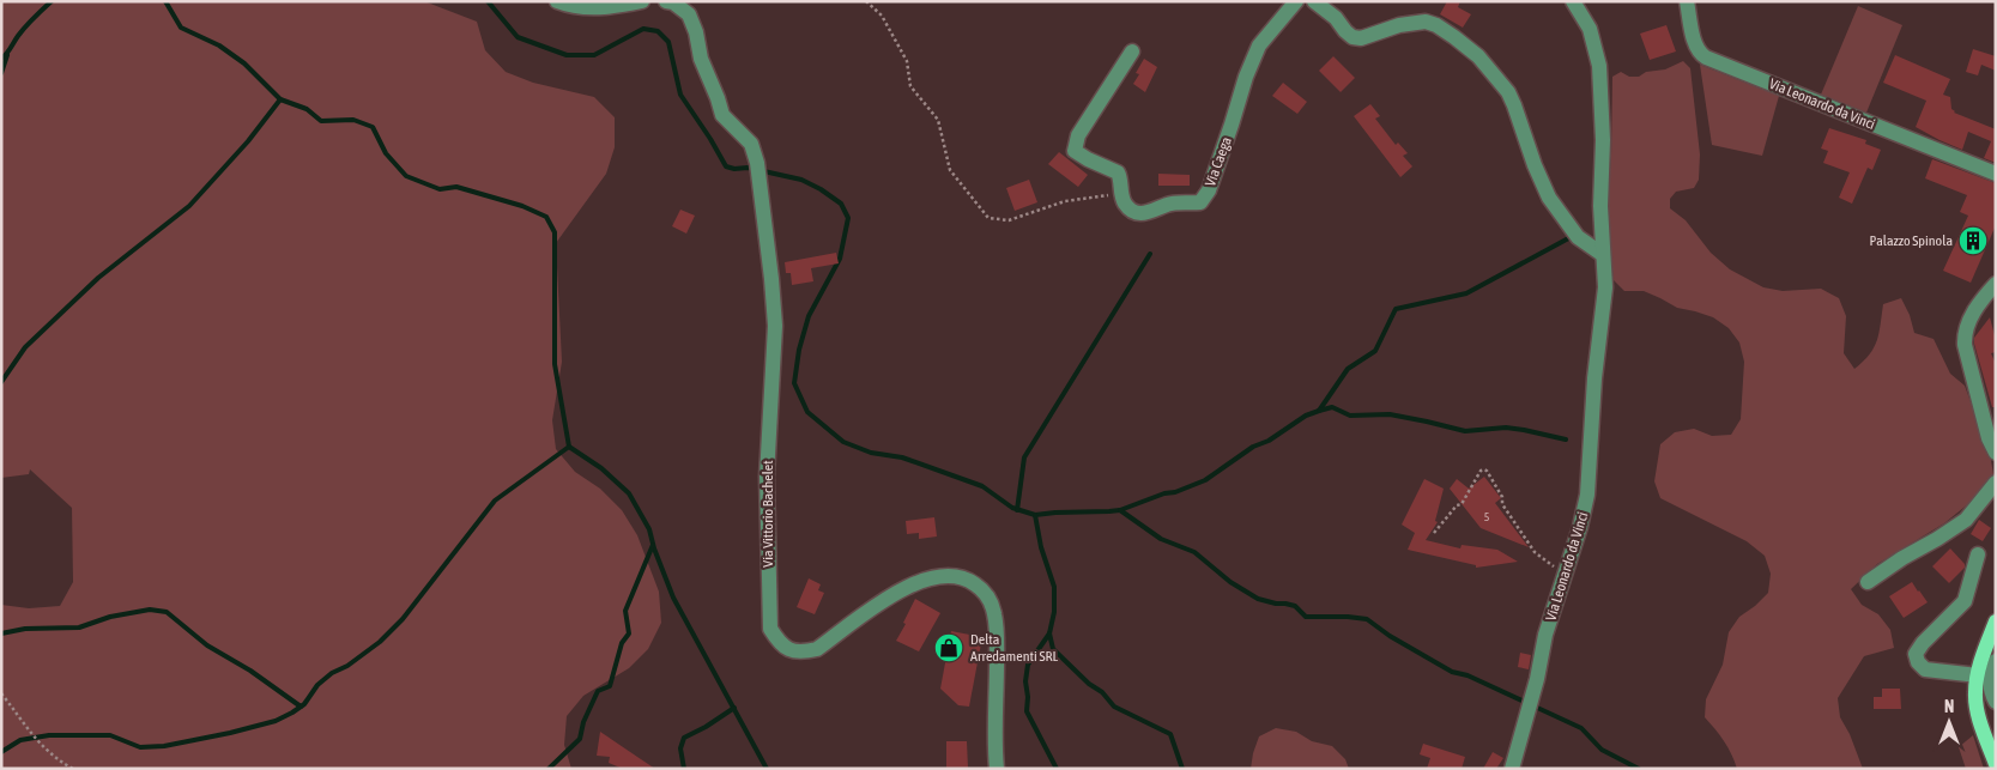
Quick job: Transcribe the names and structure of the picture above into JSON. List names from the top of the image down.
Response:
{
  "streets": {
    "street": ["Via Leonardo da Vinci", "Via Caega", "Via Vittorio Bachelet"]
  },
  "places": {
    "building": ["Palazzo Spinola"],
    "shop": ["Delta Arredamenti SRL"]
  },
  "house_numbers": ["5"],
  "north": "top"
}
